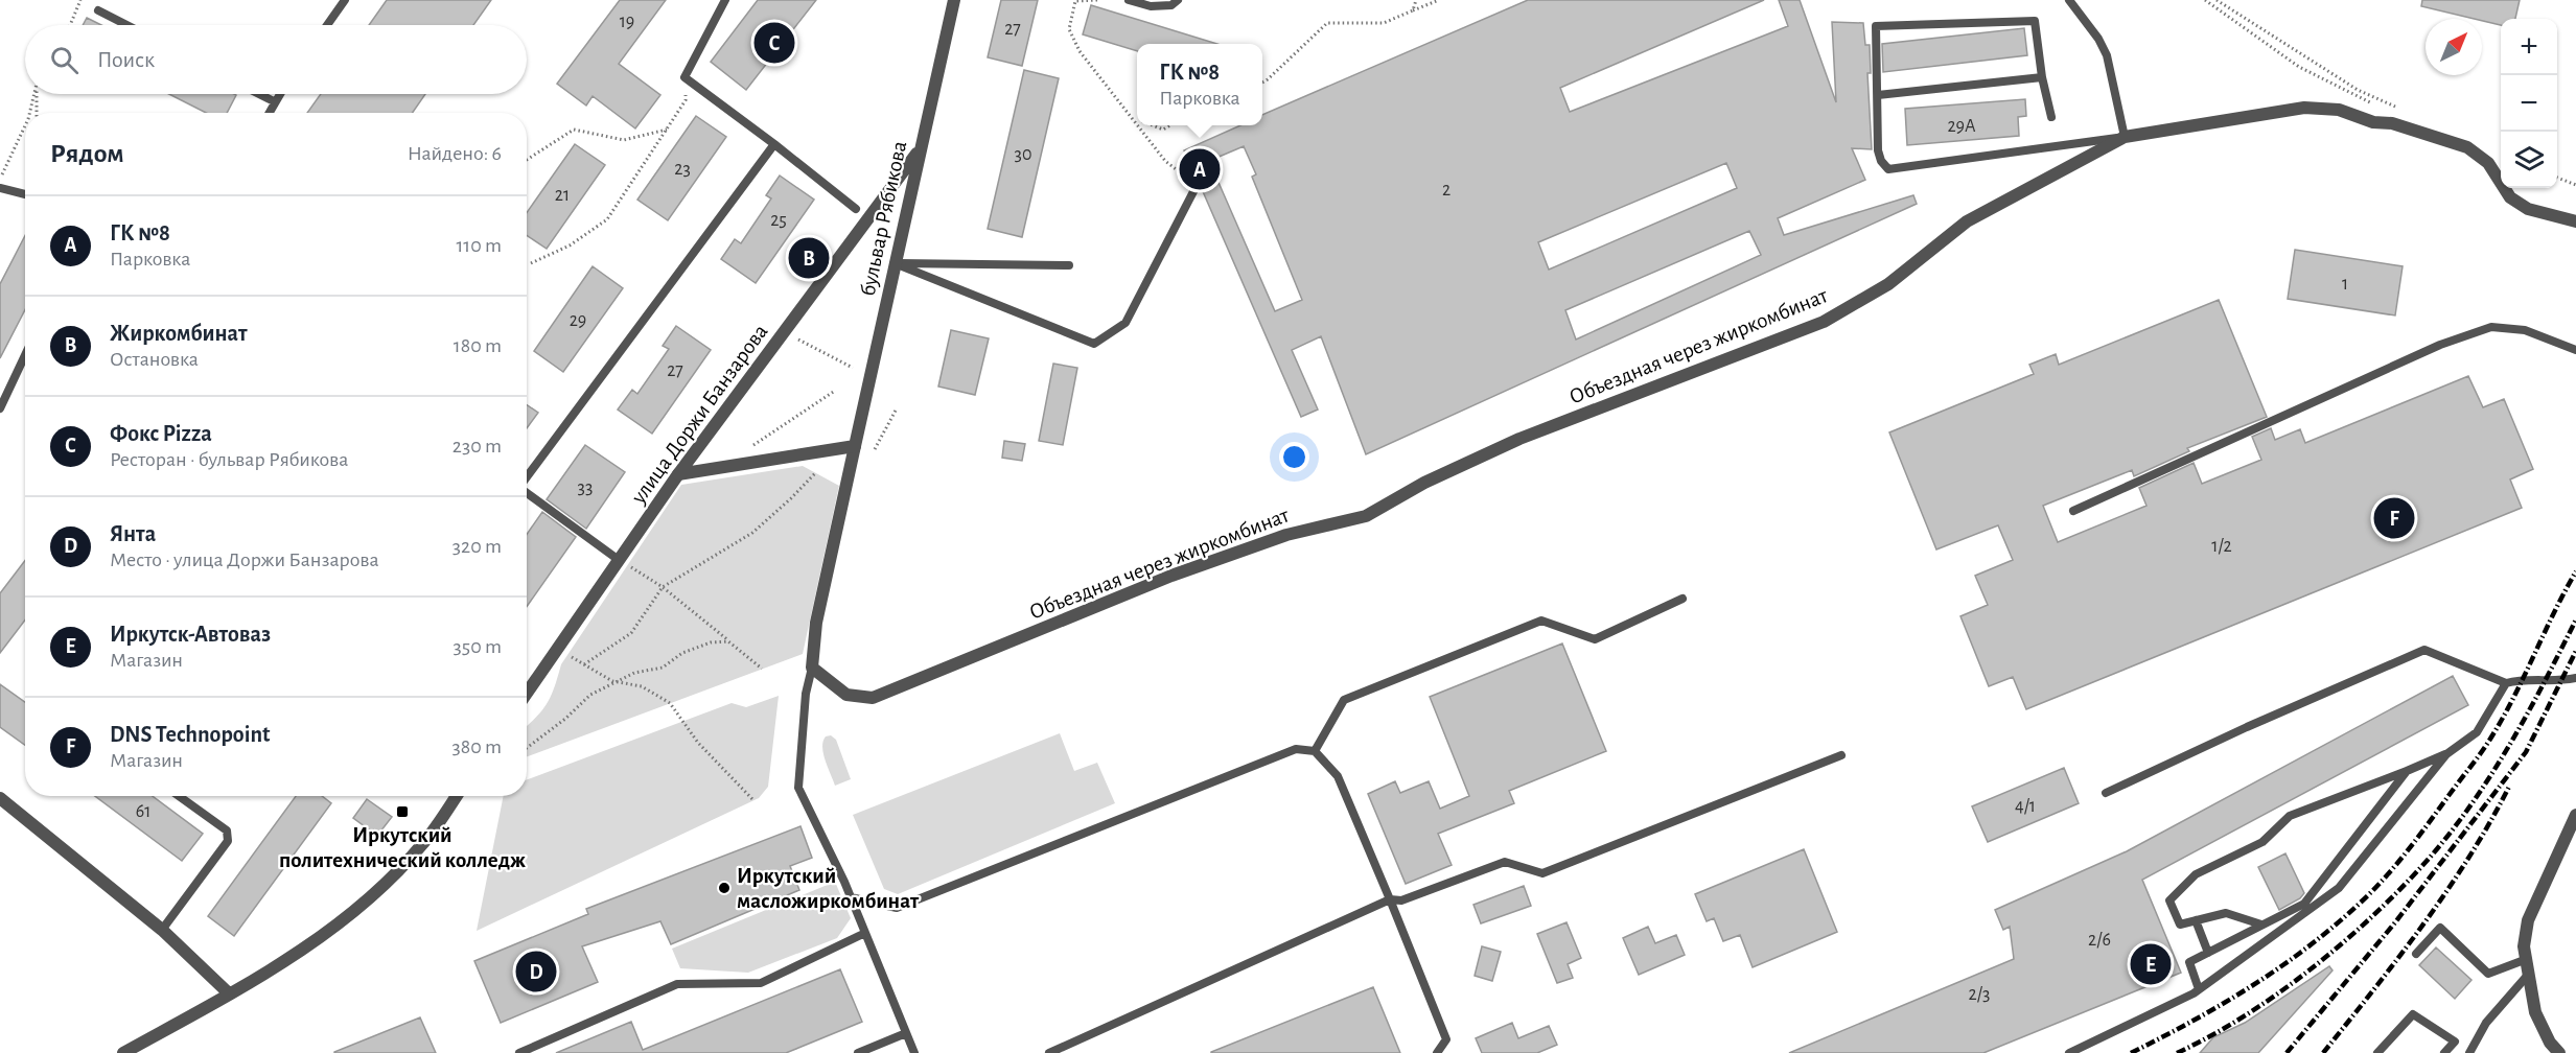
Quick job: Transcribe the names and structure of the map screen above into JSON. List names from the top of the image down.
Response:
{
  "streets": {
    "street": ["бульвар Рябикова", "Объездная через жиркомбинат", "улица Доржи Банзарова"]
  },
  "crossings": [
    ["бульвар Рябикова", "Объездная через жиркомбинат"],
    ["бульвар Рябикова", "улица Доржи Банзарова"]
  ],
  "places": {
    "transit": ["Иркутский политехнический колледж"],
    "other": ["Иркутский масложиркомбинат"]
  },
  "house_numbers": [
    "19",
    "27",
    "29А",
    "30",
    "23",
    "2",
    "21",
    "25",
    "1",
    "29",
    "27",
    "33",
    "1/2",
    "4/1",
    "61",
    "2/6",
    "2/3"
  ],
  "north": "top right",
  "page": {
    "map_buttons": ["+", "−"],
    "pins": [
      "C",
      "A",
      "B",
      "F",
      "E",
      "D"
    ],
    "search": "Поиск",
    "popup": ["ГК №8", "Парковка"],
    "heading": ["Рядом", "Найдено: 6"],
    "list": [
      {
        "mark": "A",
        "name": "ГК №8",
        "note": "Парковка",
        "value": "110 m"
      },
      {
        "mark": "B",
        "name": "Жиркомбинат",
        "note": "Остановка",
        "value": "180 m"
      },
      {
        "mark": "C",
        "name": "Фокс Pizza",
        "note": "Ресторан · бульвар Рябикова",
        "value": "230 m"
      },
      {
        "mark": "D",
        "name": "Янта",
        "note": "Место · улица Доржи Банзарова",
        "value": "320 m"
      },
      {
        "mark": "E",
        "name": "Иркутск-Автоваз",
        "note": "Магазин",
        "value": "350 m"
      },
      {
        "mark": "F",
        "name": "DNS Technopoint",
        "note": "Магазин",
        "value": "380 m"
      }
    ]
  }
}
